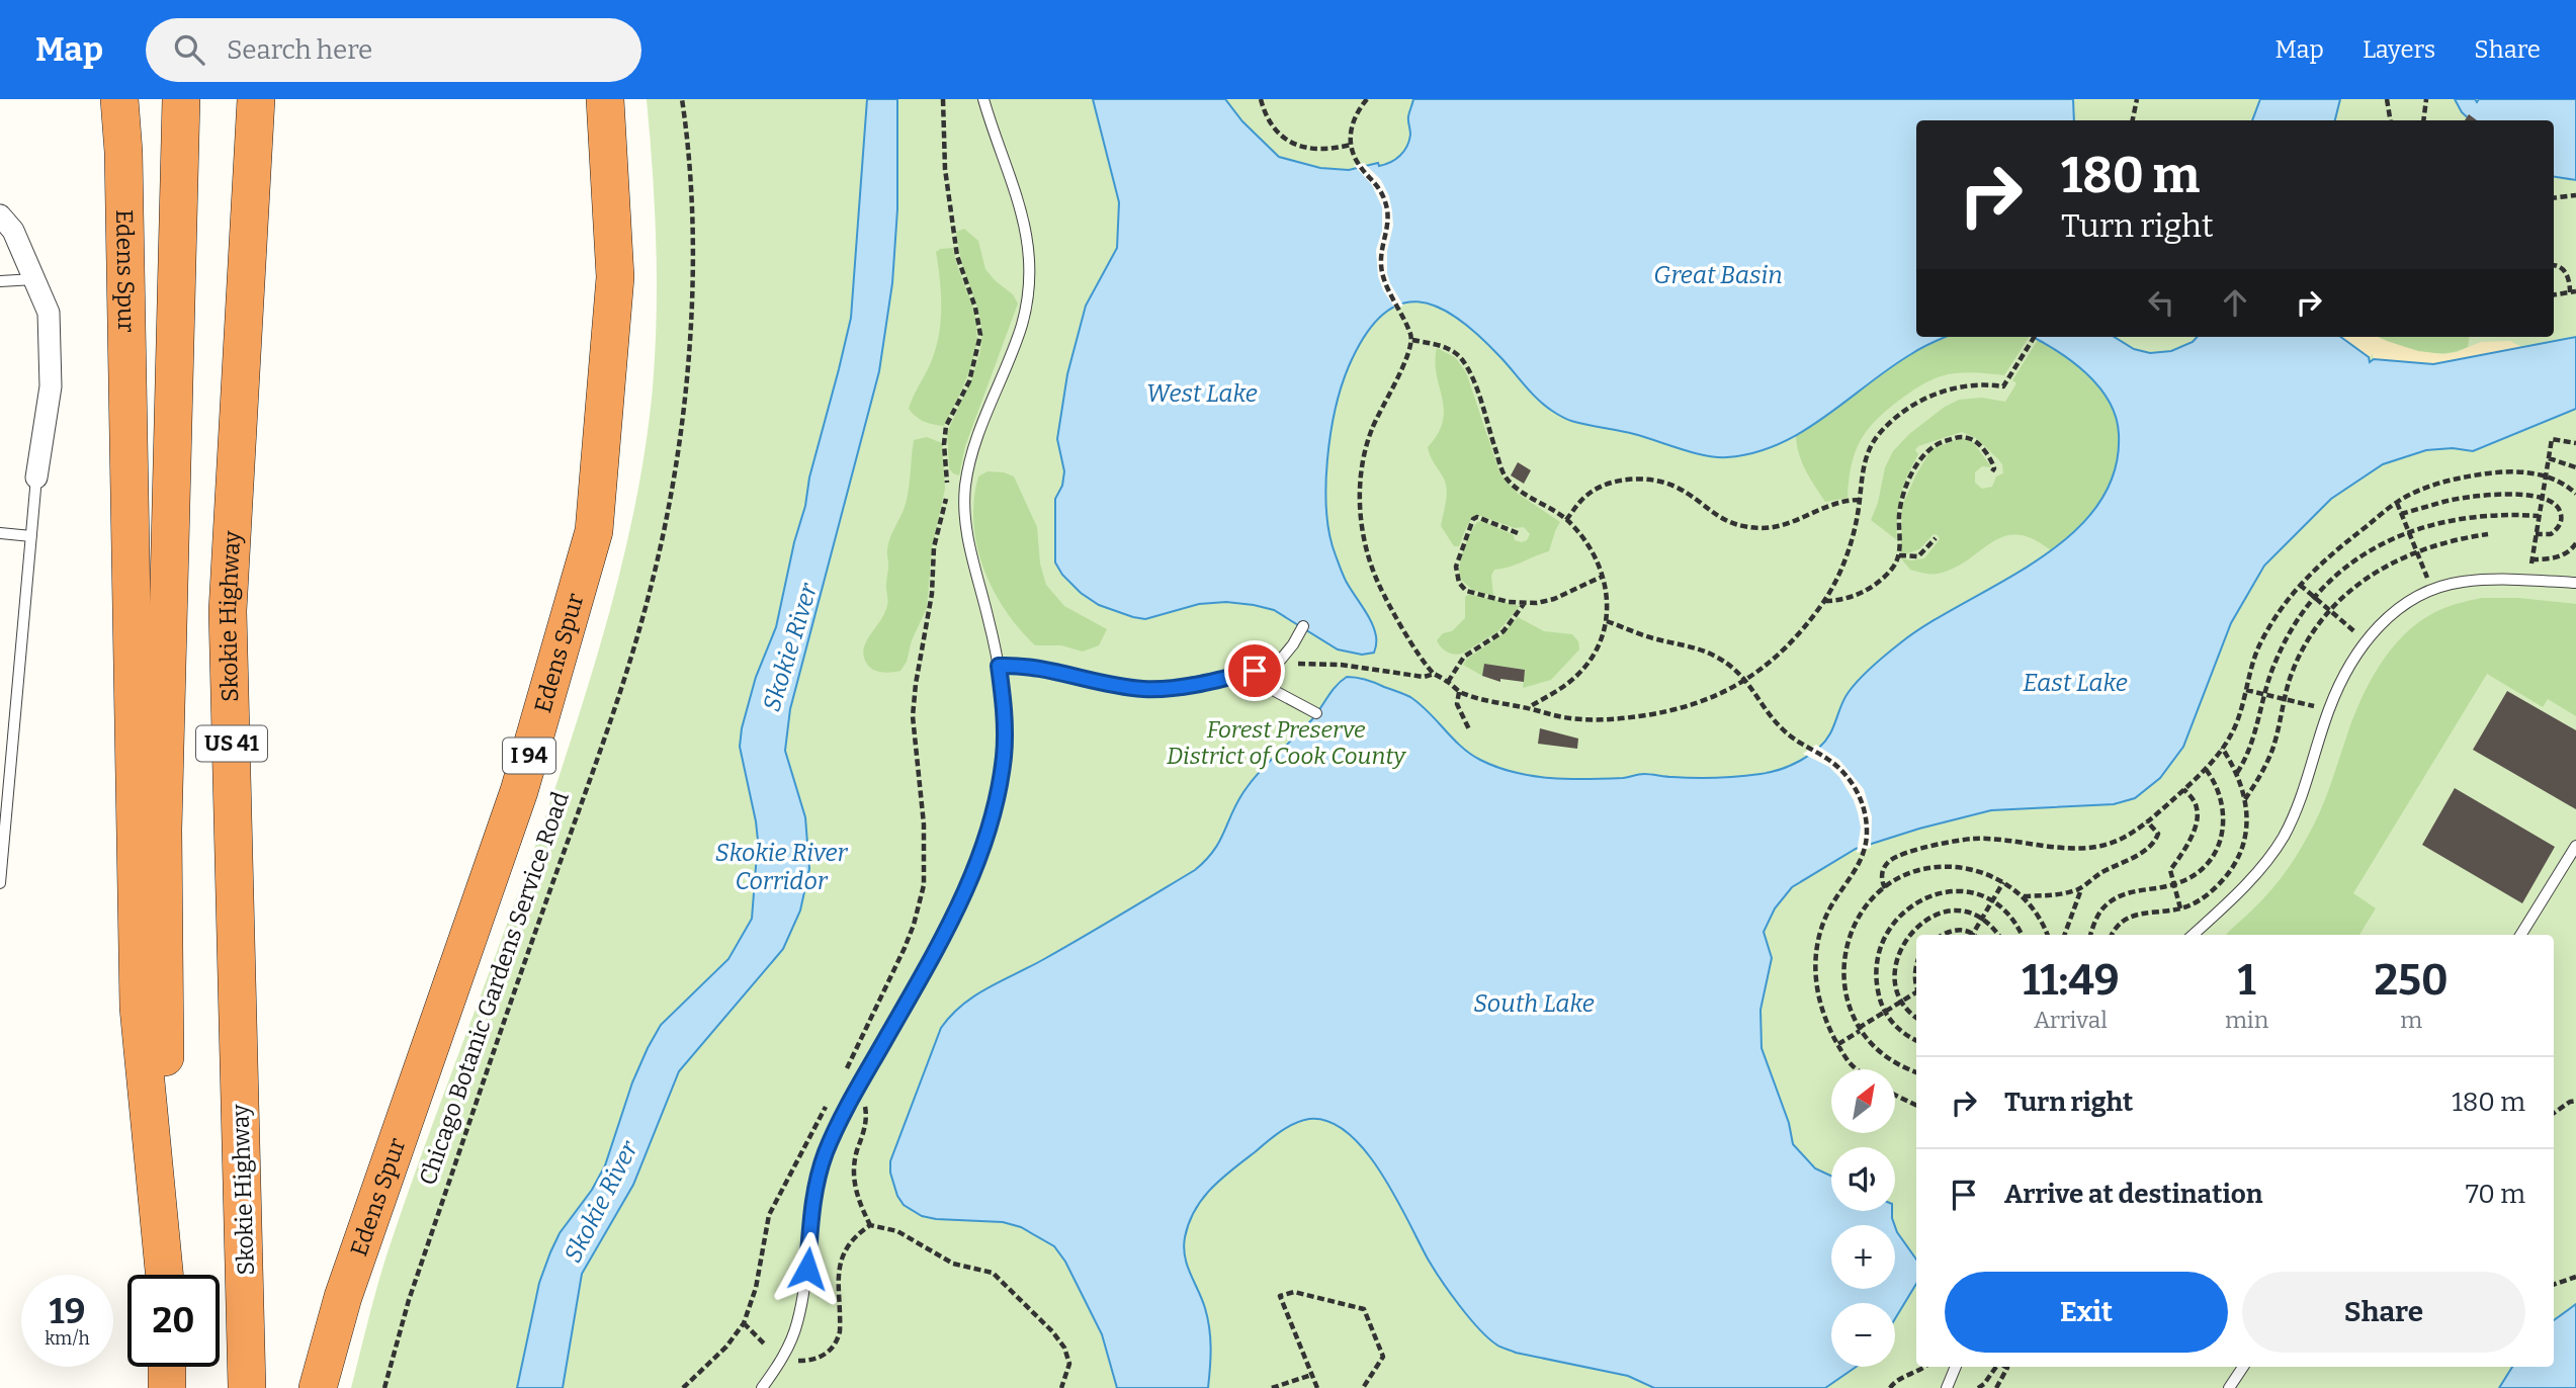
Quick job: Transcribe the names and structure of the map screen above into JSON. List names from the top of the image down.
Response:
{
  "streets": {
    "highway": [
      "Edens Spur",
      "Skokie Highway",
      "US 41",
      "I 94"
    ],
    "path": ["Chicago Botanic Gardens Service Road"]
  },
  "water": [
    "Great Basin",
    "West Lake",
    "Skokie River",
    "East Lake",
    "Skokie River Corridor",
    "South Lake"
  ],
  "parks": ["Forest Preserve District of Cook County"],
  "north": "top right",
  "page": {
    "header": "Map",
    "search": "Search here",
    "nav": ["Map", "Layers", "Share"],
    "turn": ["180 m", "Turn right"],
    "eta": [
      "11:49",
      "Arrival",
      "1",
      "min",
      "250",
      "m"
    ],
    "list": [
      {
        "name": "Turn right",
        "value": "180 m"
      },
      {
        "name": "Arrive at destination",
        "value": "70 m"
      }
    ],
    "map_buttons": ["+", "−"],
    "buttons": ["Exit", "Share"],
    "speed": "19 km/h",
    "limit": "20"
  }
}
